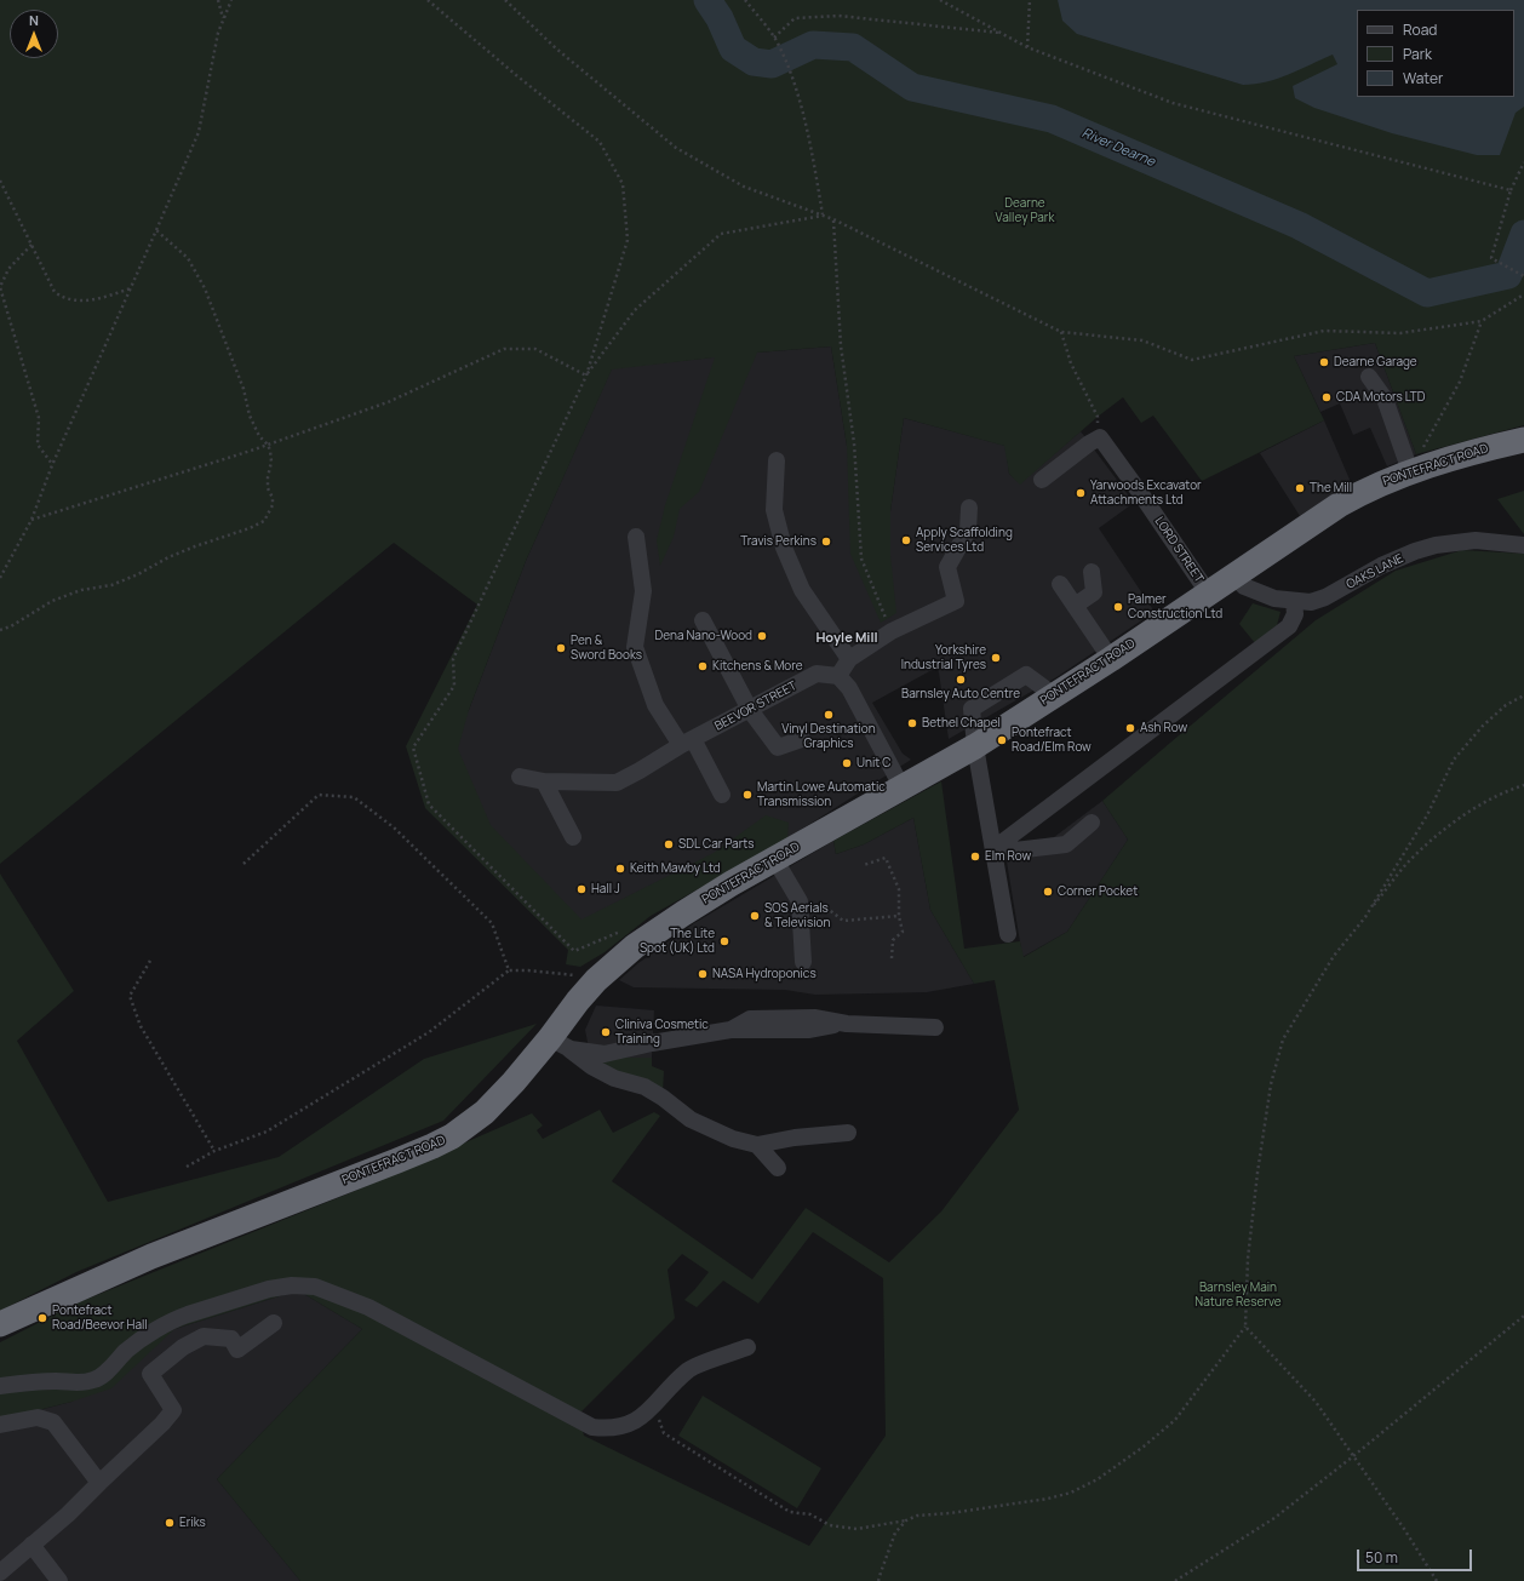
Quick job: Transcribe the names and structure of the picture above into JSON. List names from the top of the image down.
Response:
{
  "streets": {
    "highway": ["PONTEFRACT ROAD"],
    "street": ["LORD STREET", "OAKS LANE", "BEEVOR STREET"]
  },
  "crossings": [
    ["PONTEFRACT ROAD", "LORD STREET"],
    ["PONTEFRACT ROAD", "OAKS LANE"]
  ],
  "districts": ["Hoyle Mill"],
  "water": ["River Dearne"],
  "parks": ["Dearne Valley Park", "Barnsley Main Nature Reserve"],
  "places": [
    "Dearne Garage",
    "CDA Motors LTD",
    "The Mill",
    "Yarwoods Excavator Attachments Ltd",
    "Apply Scaffolding Services Ltd",
    "Travis Perkins",
    "Palmer Construction Ltd",
    "Dena Nano-Wood",
    "Pen & Sword Books",
    "Yorkshire Industrial Tyres",
    "Kitchens & More",
    "Barnsley Auto Centre",
    "Vinyl Destination Graphics",
    "Bethel Chapel",
    "Ash Row",
    "Pontefract Road/Elm Row",
    "Unit C",
    "Martin Lowe Automatic Transmission",
    "SDL Car Parts",
    "Elm Row",
    "Keith Mawby Ltd",
    "Hall J",
    "Corner Pocket",
    "SOS Aerials & Television",
    "The Lite Spot (UK) Ltd",
    "NASA Hydroponics",
    "Cliniva Cosmetic Training",
    "Pontefract Road/Beevor Hall",
    "Eriks"
  ],
  "legend": ["Road", "Park", "Water"],
  "scale_bar": "50 m",
  "north": "top"
}
